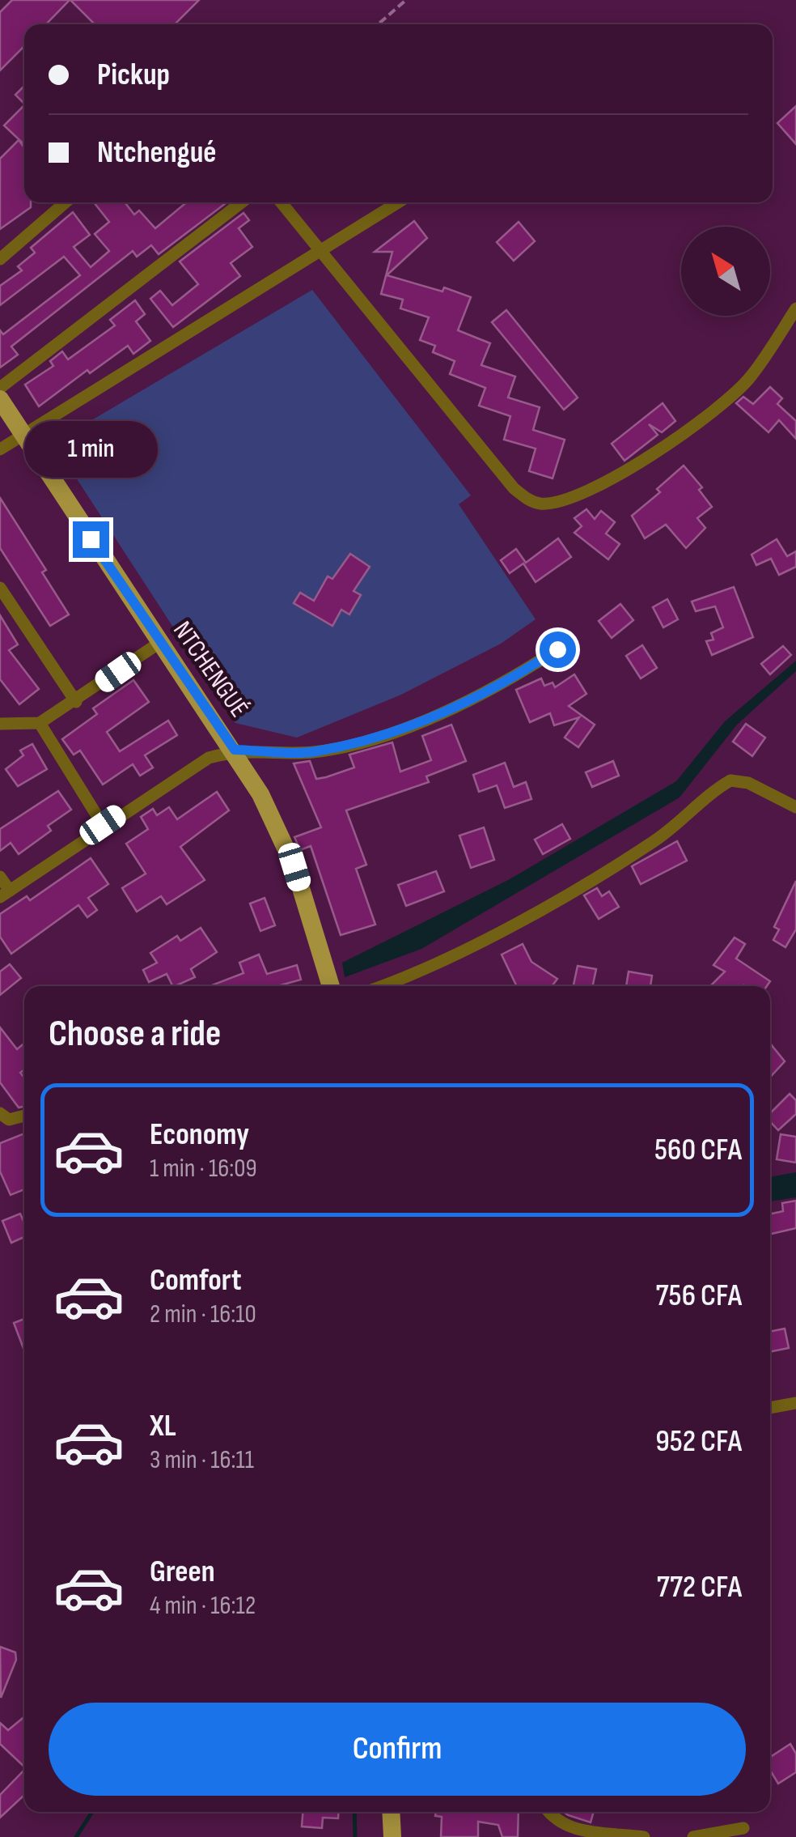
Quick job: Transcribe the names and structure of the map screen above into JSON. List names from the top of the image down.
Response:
{
  "streets": {
    "main road": ["NTCHENGUÉ"]
  },
  "north": "top left",
  "page": {
    "banner": ["Pickup", "Ntchengué"],
    "bubble": "1 min",
    "heading": "Choose a ride",
    "list": [
      {
        "name": "Economy",
        "note": "1 min · 16:09",
        "value": "560 CFA"
      },
      {
        "name": "Comfort",
        "note": "2 min · 16:10",
        "value": "756 CFA"
      },
      {
        "name": "XL",
        "note": "3 min · 16:11",
        "value": "952 CFA"
      },
      {
        "name": "Green",
        "note": "4 min · 16:12",
        "value": "772 CFA"
      }
    ],
    "buttons": "Confirm"
  }
}
